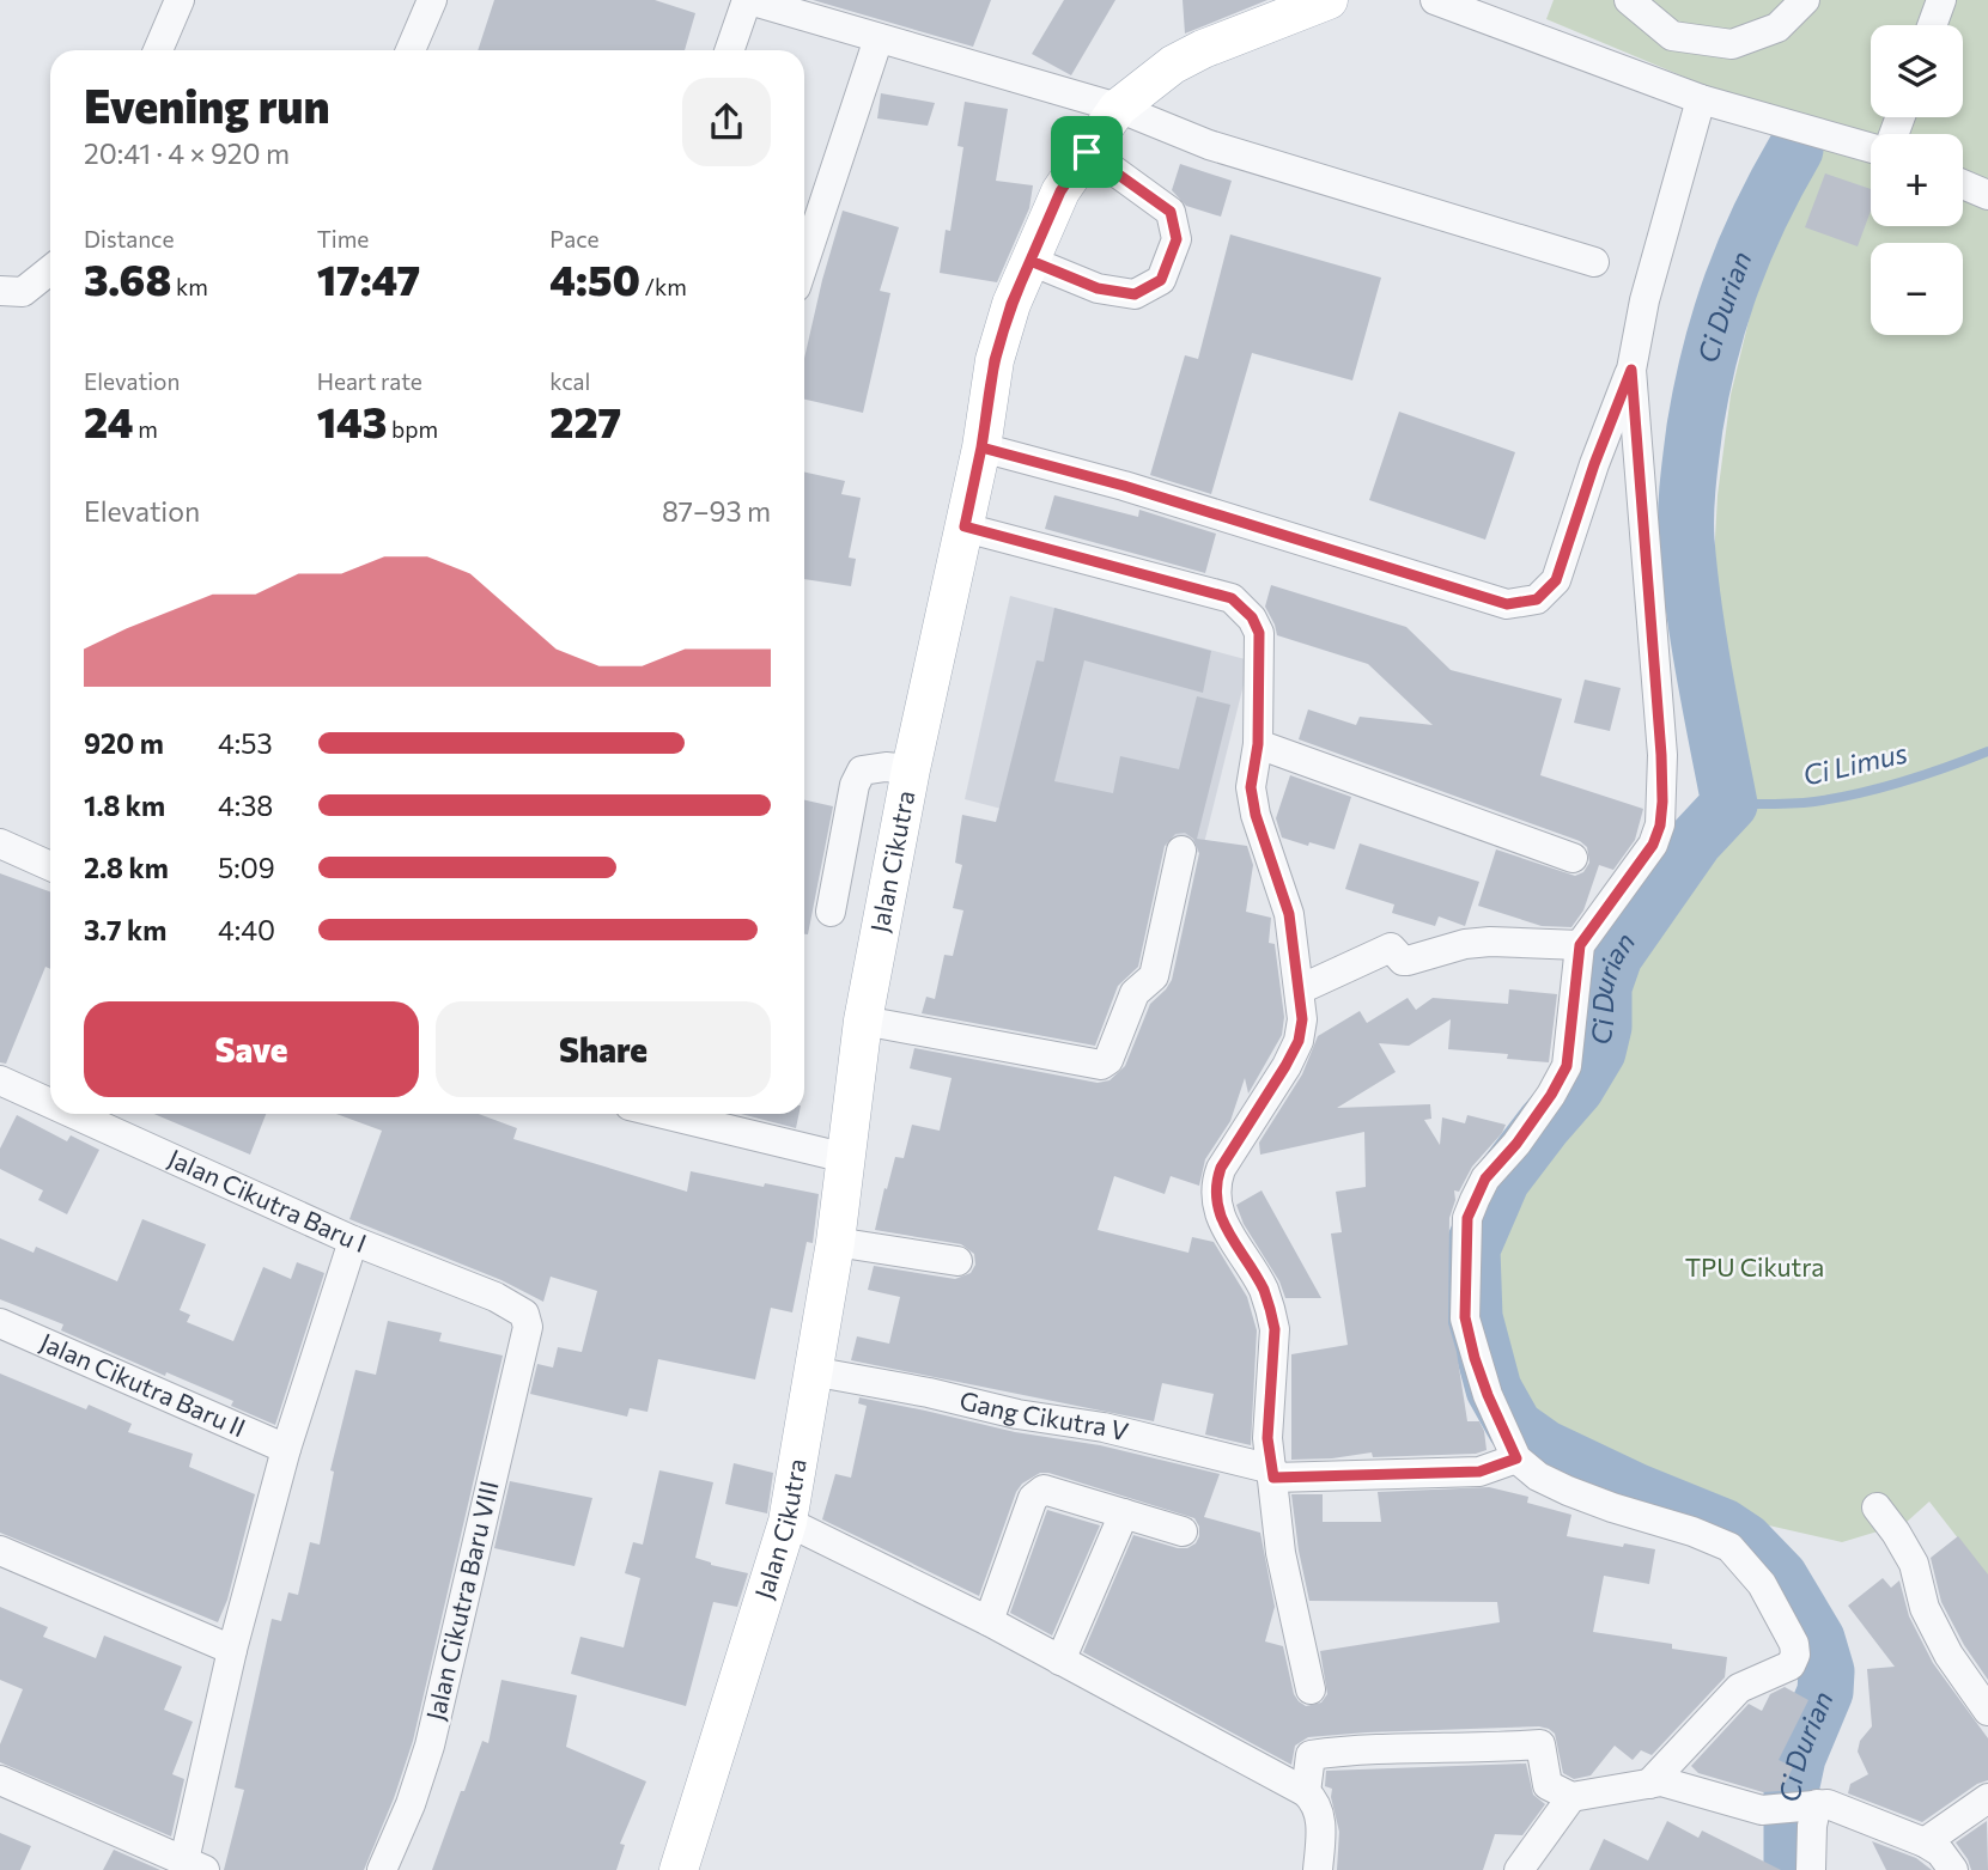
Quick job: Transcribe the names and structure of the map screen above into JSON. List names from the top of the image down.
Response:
{
  "streets": {
    "main road": ["Jalan Cikutra"],
    "street": [
      "Jalan Cikutra Baru I",
      "Jalan Cikutra Baru II",
      "Gang Cikutra V",
      "Jalan Cikutra Baru VIII"
    ]
  },
  "crossings": [
    ["Jalan Cikutra", "Gang Cikutra V"],
    ["Jalan Cikutra Baru I", "Jalan Cikutra Baru VIII"]
  ],
  "water": ["Ci Durian", "Ci Limus"],
  "parks": ["TPU Cikutra"],
  "page": {
    "map_buttons": ["+", "−"],
    "heading": ["Evening run", "20:41 · 4 × 920 m"],
    "stats": [
      ["Distance", "3.68 km"],
      ["Time", "17:47"],
      ["Pace", "4:50 /km"],
      ["Elevation", "24 m"],
      ["Heart rate", "143 bpm"],
      ["kcal", "227"]
    ],
    "chart": ["Elevation", "87–93 m"],
    "list": [
      {
        "name": "920 m",
        "note": "4:53"
      },
      {
        "name": "1.8 km",
        "note": "4:38"
      },
      {
        "name": "2.8 km",
        "note": "5:09"
      },
      {
        "name": "3.7 km",
        "note": "4:40"
      }
    ],
    "buttons": ["Save", "Share"]
  }
}
